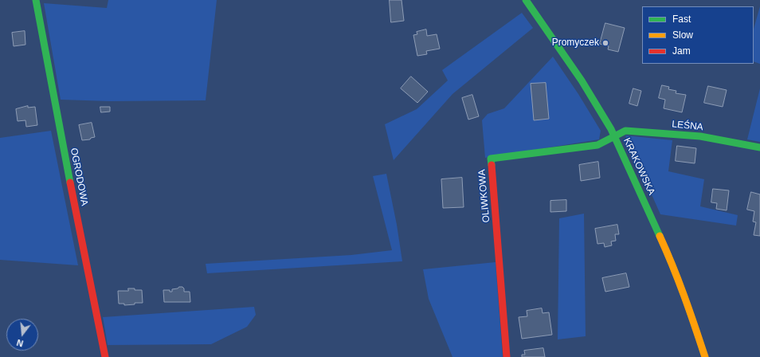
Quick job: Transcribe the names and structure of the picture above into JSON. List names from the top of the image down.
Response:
{
  "streets": {
    "street": [
      "LEŚNA",
      "KRAKOWSKA",
      "OGRODOWA",
      "OLIWKOWA"
    ]
  },
  "crossings": [
    ["LEŚNA", "KRAKOWSKA"],
    ["LEŚNA", "OLIWKOWA"],
    ["KRAKOWSKA", "OLIWKOWA"]
  ],
  "places": ["Promyczek"],
  "legend": ["Fast", "Slow", "Jam"],
  "north": "bottom"
}
